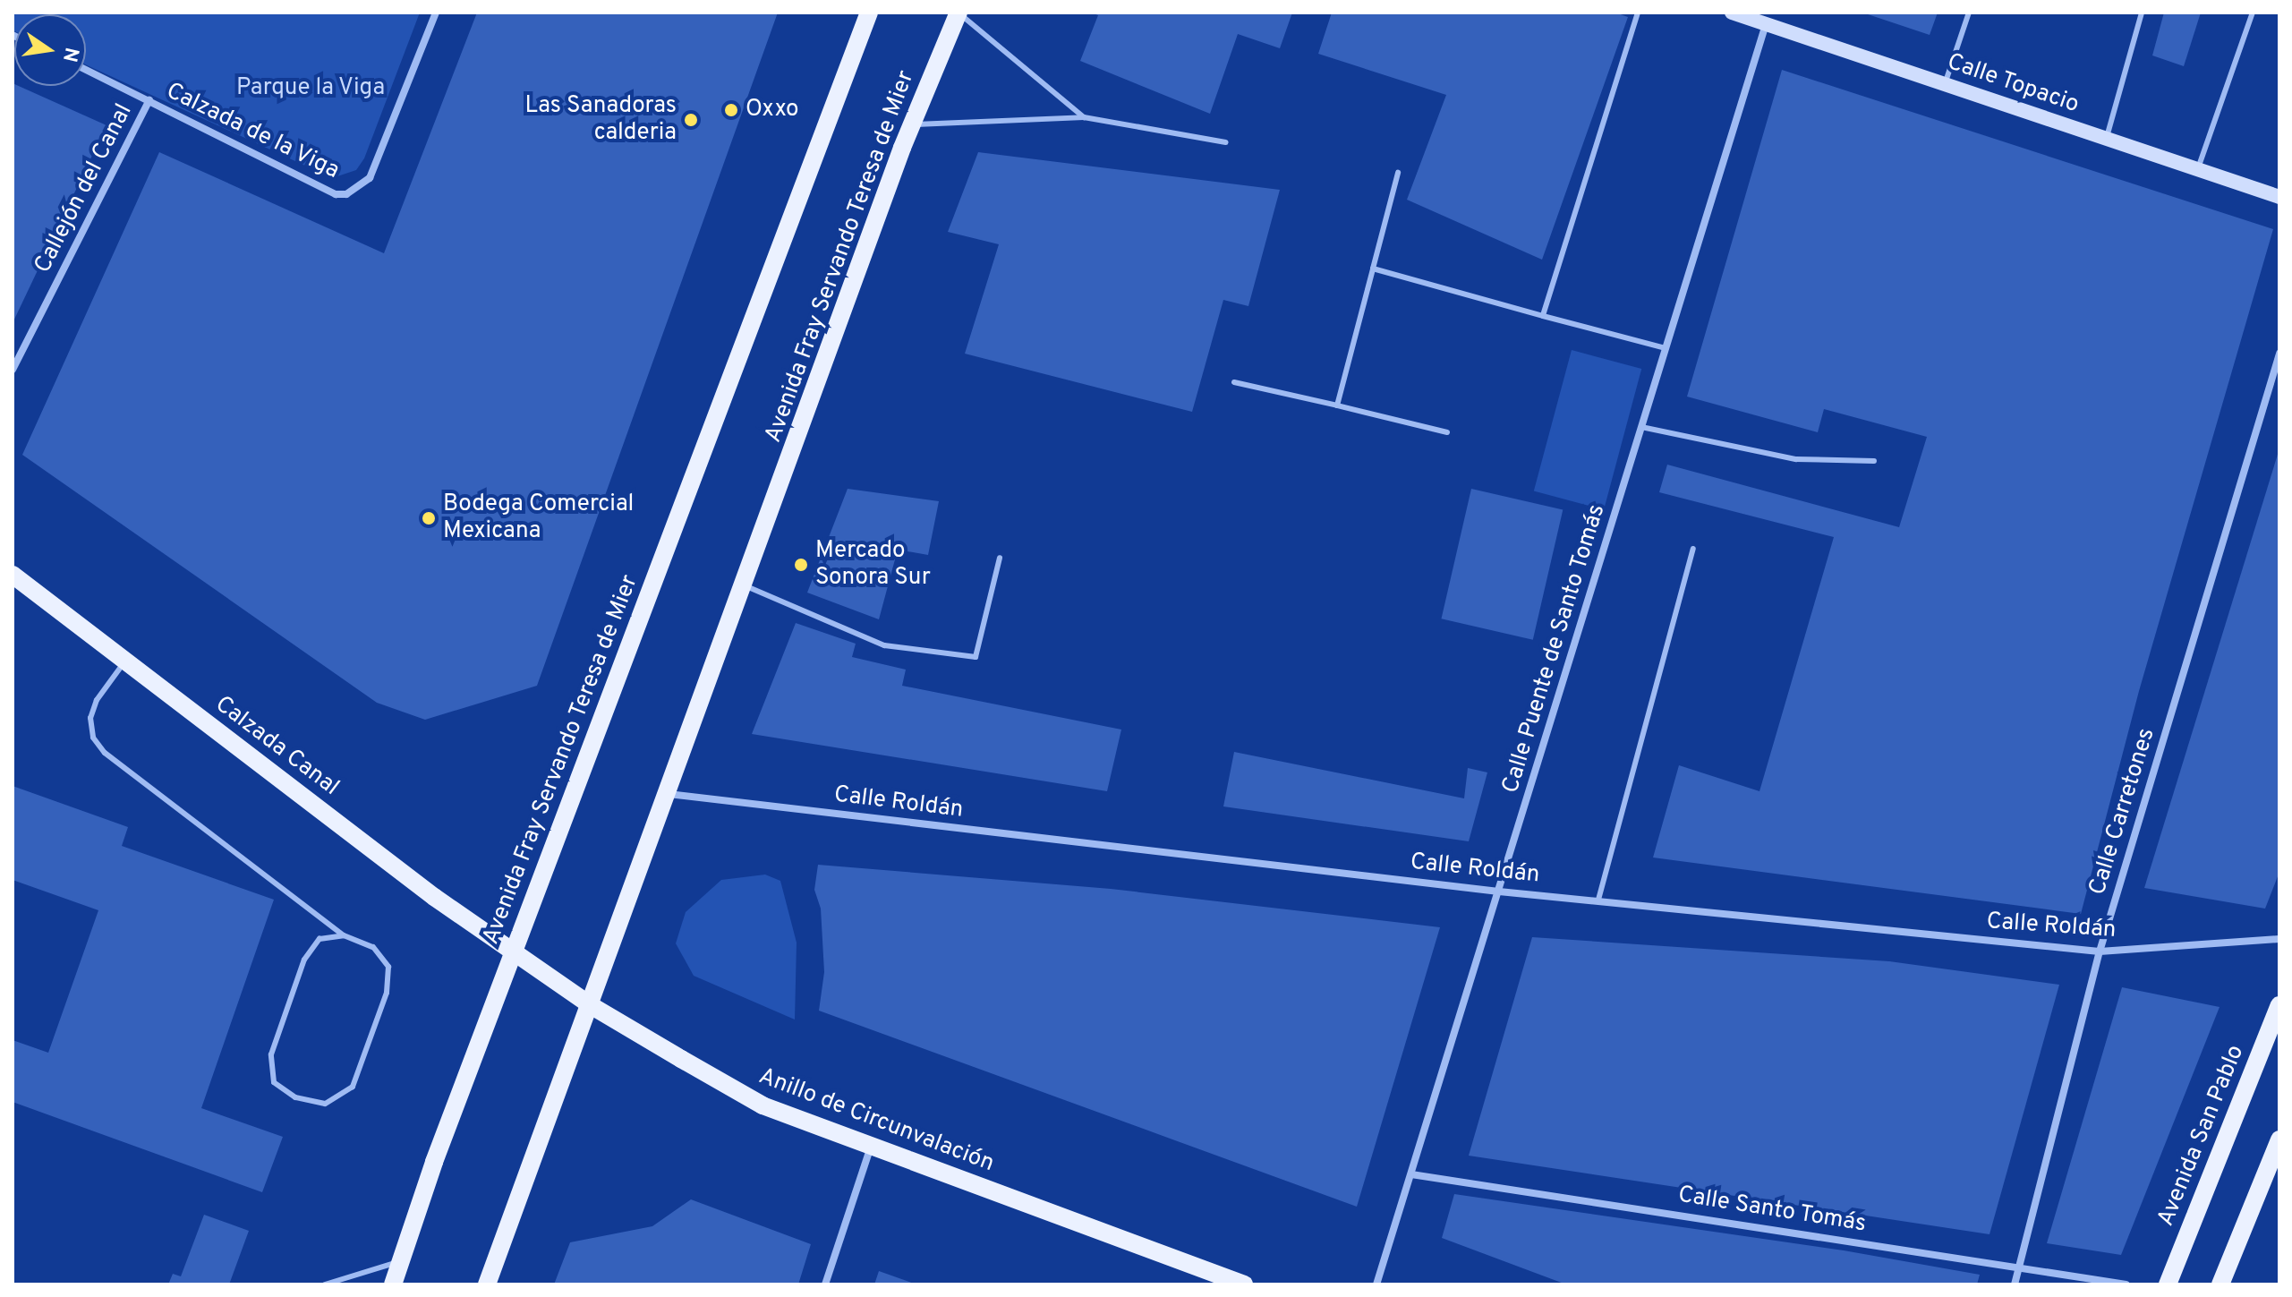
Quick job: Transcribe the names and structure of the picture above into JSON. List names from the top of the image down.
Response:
{
  "streets": {
    "main road": [
      "Avenida Fray Servando Teresa de Mier",
      "Calzada Canal",
      "Anillo de Circunvalación",
      "Avenida San Pablo"
    ],
    "street": [
      "Calle Topacio",
      "Calzada de la Viga",
      "Callejón del Canal",
      "Calle Puente de Santo Tomás",
      "Calle Roldán",
      "Calle Carretones",
      "Calle Santo Tomás"
    ]
  },
  "crossings": [
    ["Calle Topacio", "Calle Puente de Santo Tomás"],
    ["Calzada de la Viga", "Callejón del Canal"],
    ["Avenida Fray Servando Teresa de Mier", "Calzada Canal"],
    ["Avenida Fray Servando Teresa de Mier", "Calle Roldán"],
    ["Avenida Fray Servando Teresa de Mier", "Anillo de Circunvalación"],
    ["Calle Puente de Santo Tomás", "Calle Roldán"],
    ["Calle Puente de Santo Tomás", "Calle Santo Tomás"],
    ["Calzada Canal", "Anillo de Circunvalación"],
    ["Calle Roldán", "Calle Carretones"],
    ["Calle Carretones", "Calle Santo Tomás"]
  ],
  "parks": ["Parque la Viga"],
  "places": [
    "Oxxo",
    "Las Sanadoras calderia",
    "Bodega Comercial Mexicana",
    "Mercado Sonora Sur"
  ],
  "north": "right"
}
